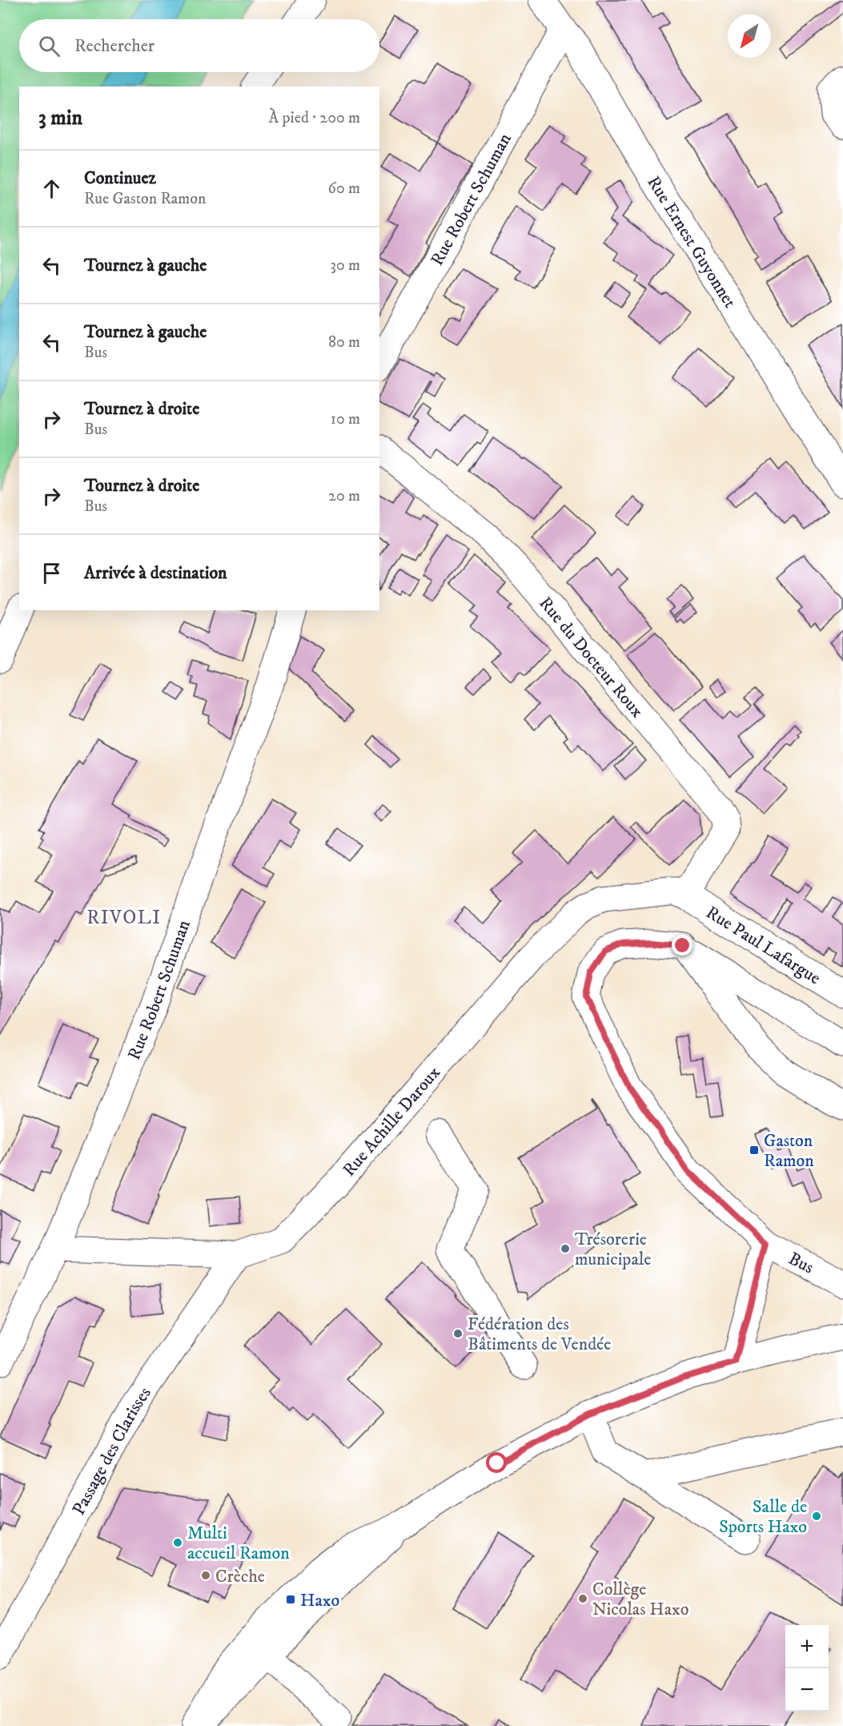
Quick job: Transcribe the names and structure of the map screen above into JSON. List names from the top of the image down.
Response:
{
  "streets": {
    "street": [
      "Rue Robert Schuman",
      "Rue Ernest Guyonnet",
      "Rue du Docteur Roux",
      "Rue Paul Lafargue",
      "Rue Achille Daroux",
      "Bus",
      "Passage des Clarisses"
    ]
  },
  "crossings": [
    ["Rue Robert Schuman", "Rue Ernest Guyonnet"],
    ["Rue Robert Schuman", "Rue Achille Daroux"],
    ["Rue du Docteur Roux", "Rue Paul Lafargue"],
    ["Rue du Docteur Roux", "Rue Achille Daroux"],
    ["Rue Paul Lafargue", "Rue Achille Daroux"],
    ["Rue Achille Daroux", "Passage des Clarisses"]
  ],
  "districts": ["RIVOLI"],
  "places": {
    "transit": ["Gaston Ramon", "Haxo"],
    "other": [
      "Trésorerie municipale",
      "Fédération des Bâtiments de Vendée",
      "Salle de Sports Haxo",
      "Multi accueil Ramon",
      "Crèche",
      "Collège Nicolas Haxo"
    ]
  },
  "north": "bottom left",
  "page": {
    "search": "Rechercher",
    "heading": ["3 min", "À pied · 200 m"],
    "list": [
      ["Continuez", "Rue Gaston Ramon", "60 m"],
      ["Tournez à gauche", "30 m"],
      ["Tournez à gauche", "Bus", "80 m"],
      ["Tournez à droite", "Bus", "10 m"],
      ["Tournez à droite", "Bus", "20 m"],
      "Arrivée à destination"
    ],
    "map_buttons": ["+", "−"]
  }
}
